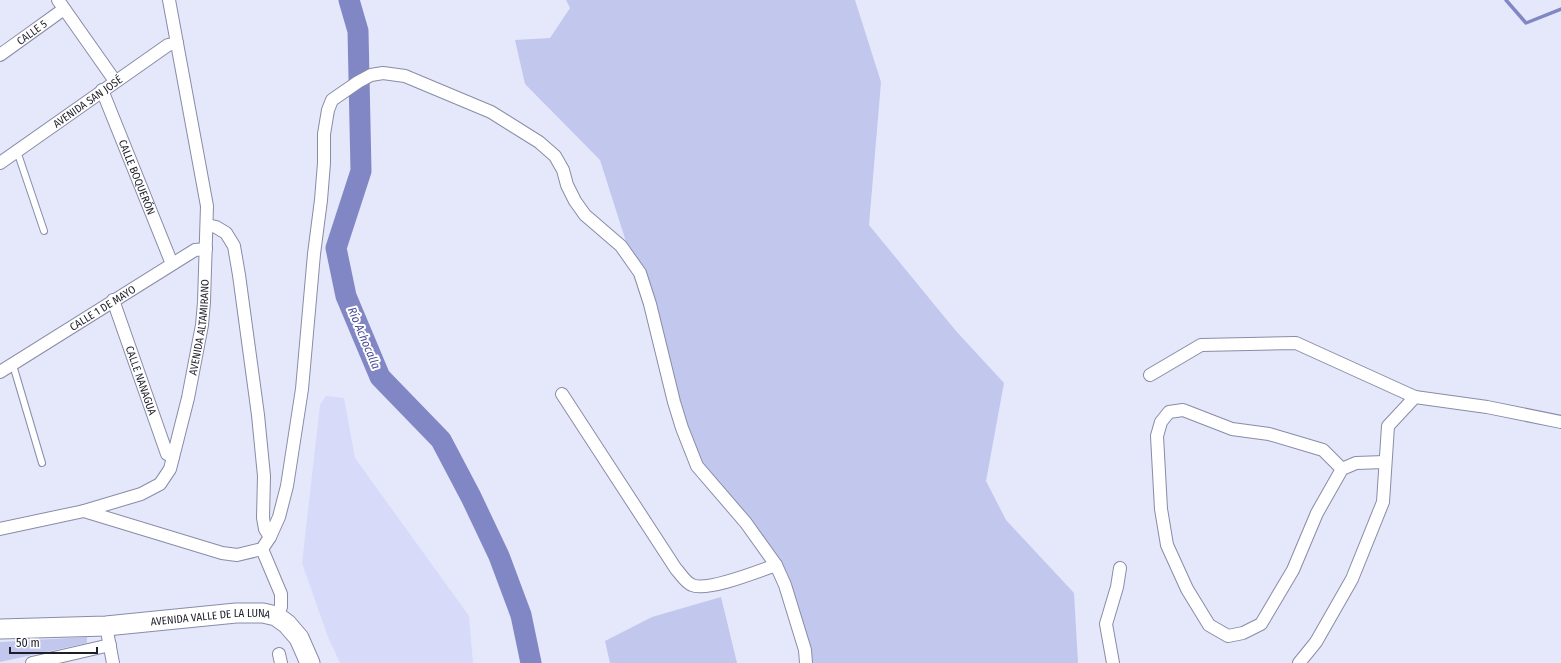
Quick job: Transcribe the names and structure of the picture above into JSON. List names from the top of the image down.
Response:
{
  "streets": {
    "main road": ["AVENIDA VALLE DE LA LUNA"],
    "street": [
      "CALLE 5",
      "AVENIDA SAN JOSÉ",
      "CALLE BOQUERÓN",
      "CALLE 1 DE MAYO",
      "AVENIDA ALTAMIRANO",
      "CALLE NANAGUA"
    ]
  },
  "crossings": [
    ["AVENIDA SAN JOSÉ", "CALLE BOQUERÓN"],
    ["AVENIDA SAN JOSÉ", "AVENIDA ALTAMIRANO"],
    ["CALLE BOQUERÓN", "CALLE 1 DE MAYO"],
    ["CALLE 1 DE MAYO", "AVENIDA ALTAMIRANO"],
    ["CALLE 1 DE MAYO", "CALLE NANAGUA"],
    ["AVENIDA ALTAMIRANO", "CALLE NANAGUA"]
  ],
  "water": ["Río Achocalla"],
  "scale_bar": "50 m"
}
